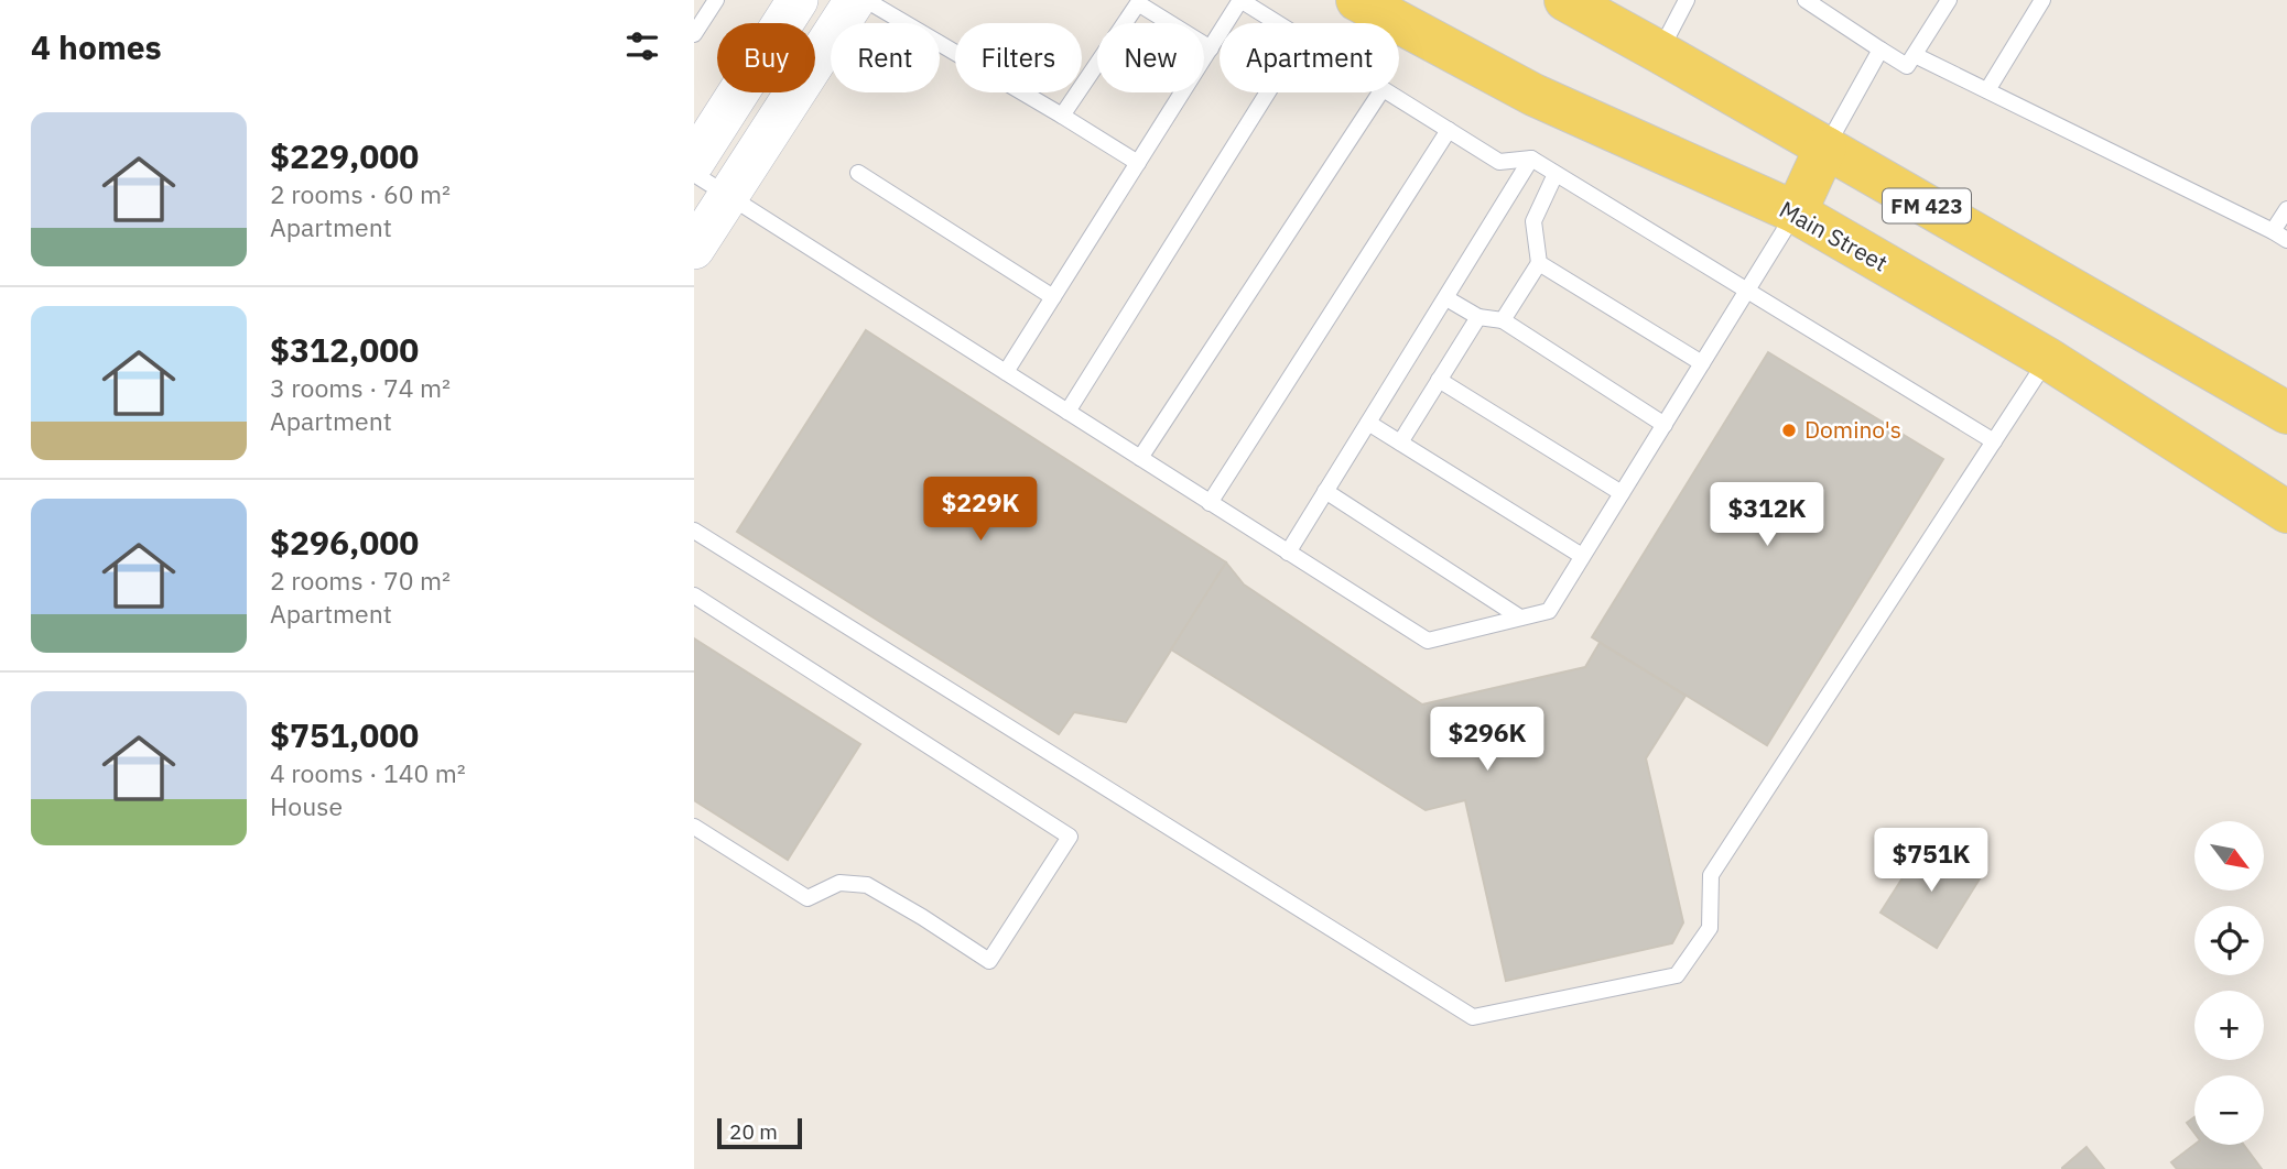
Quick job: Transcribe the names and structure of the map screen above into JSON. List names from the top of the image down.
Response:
{
  "streets": {
    "main road": ["FM 423", "Main Street"]
  },
  "places": ["Domino's"],
  "scale_bar": "20 m",
  "north": "bottom right",
  "page": {
    "heading": "4 homes",
    "chip": [
      "Buy",
      "Rent",
      "Filters",
      "New",
      "Apartment"
    ],
    "list": [
      {
        "name": "$229,000",
        "note": "2 rooms · 60 m² · Apartment"
      },
      {
        "name": "$312,000",
        "note": "3 rooms · 74 m² · Apartment"
      },
      {
        "name": "$296,000",
        "note": "2 rooms · 70 m² · Apartment"
      },
      {
        "name": "$751,000",
        "note": "4 rooms · 140 m² · House"
      }
    ],
    "price": [
      "$229K",
      "$312K",
      "$296K",
      "$751K"
    ],
    "map_buttons": ["+", "−"],
    "scale": "20 m"
  }
}
